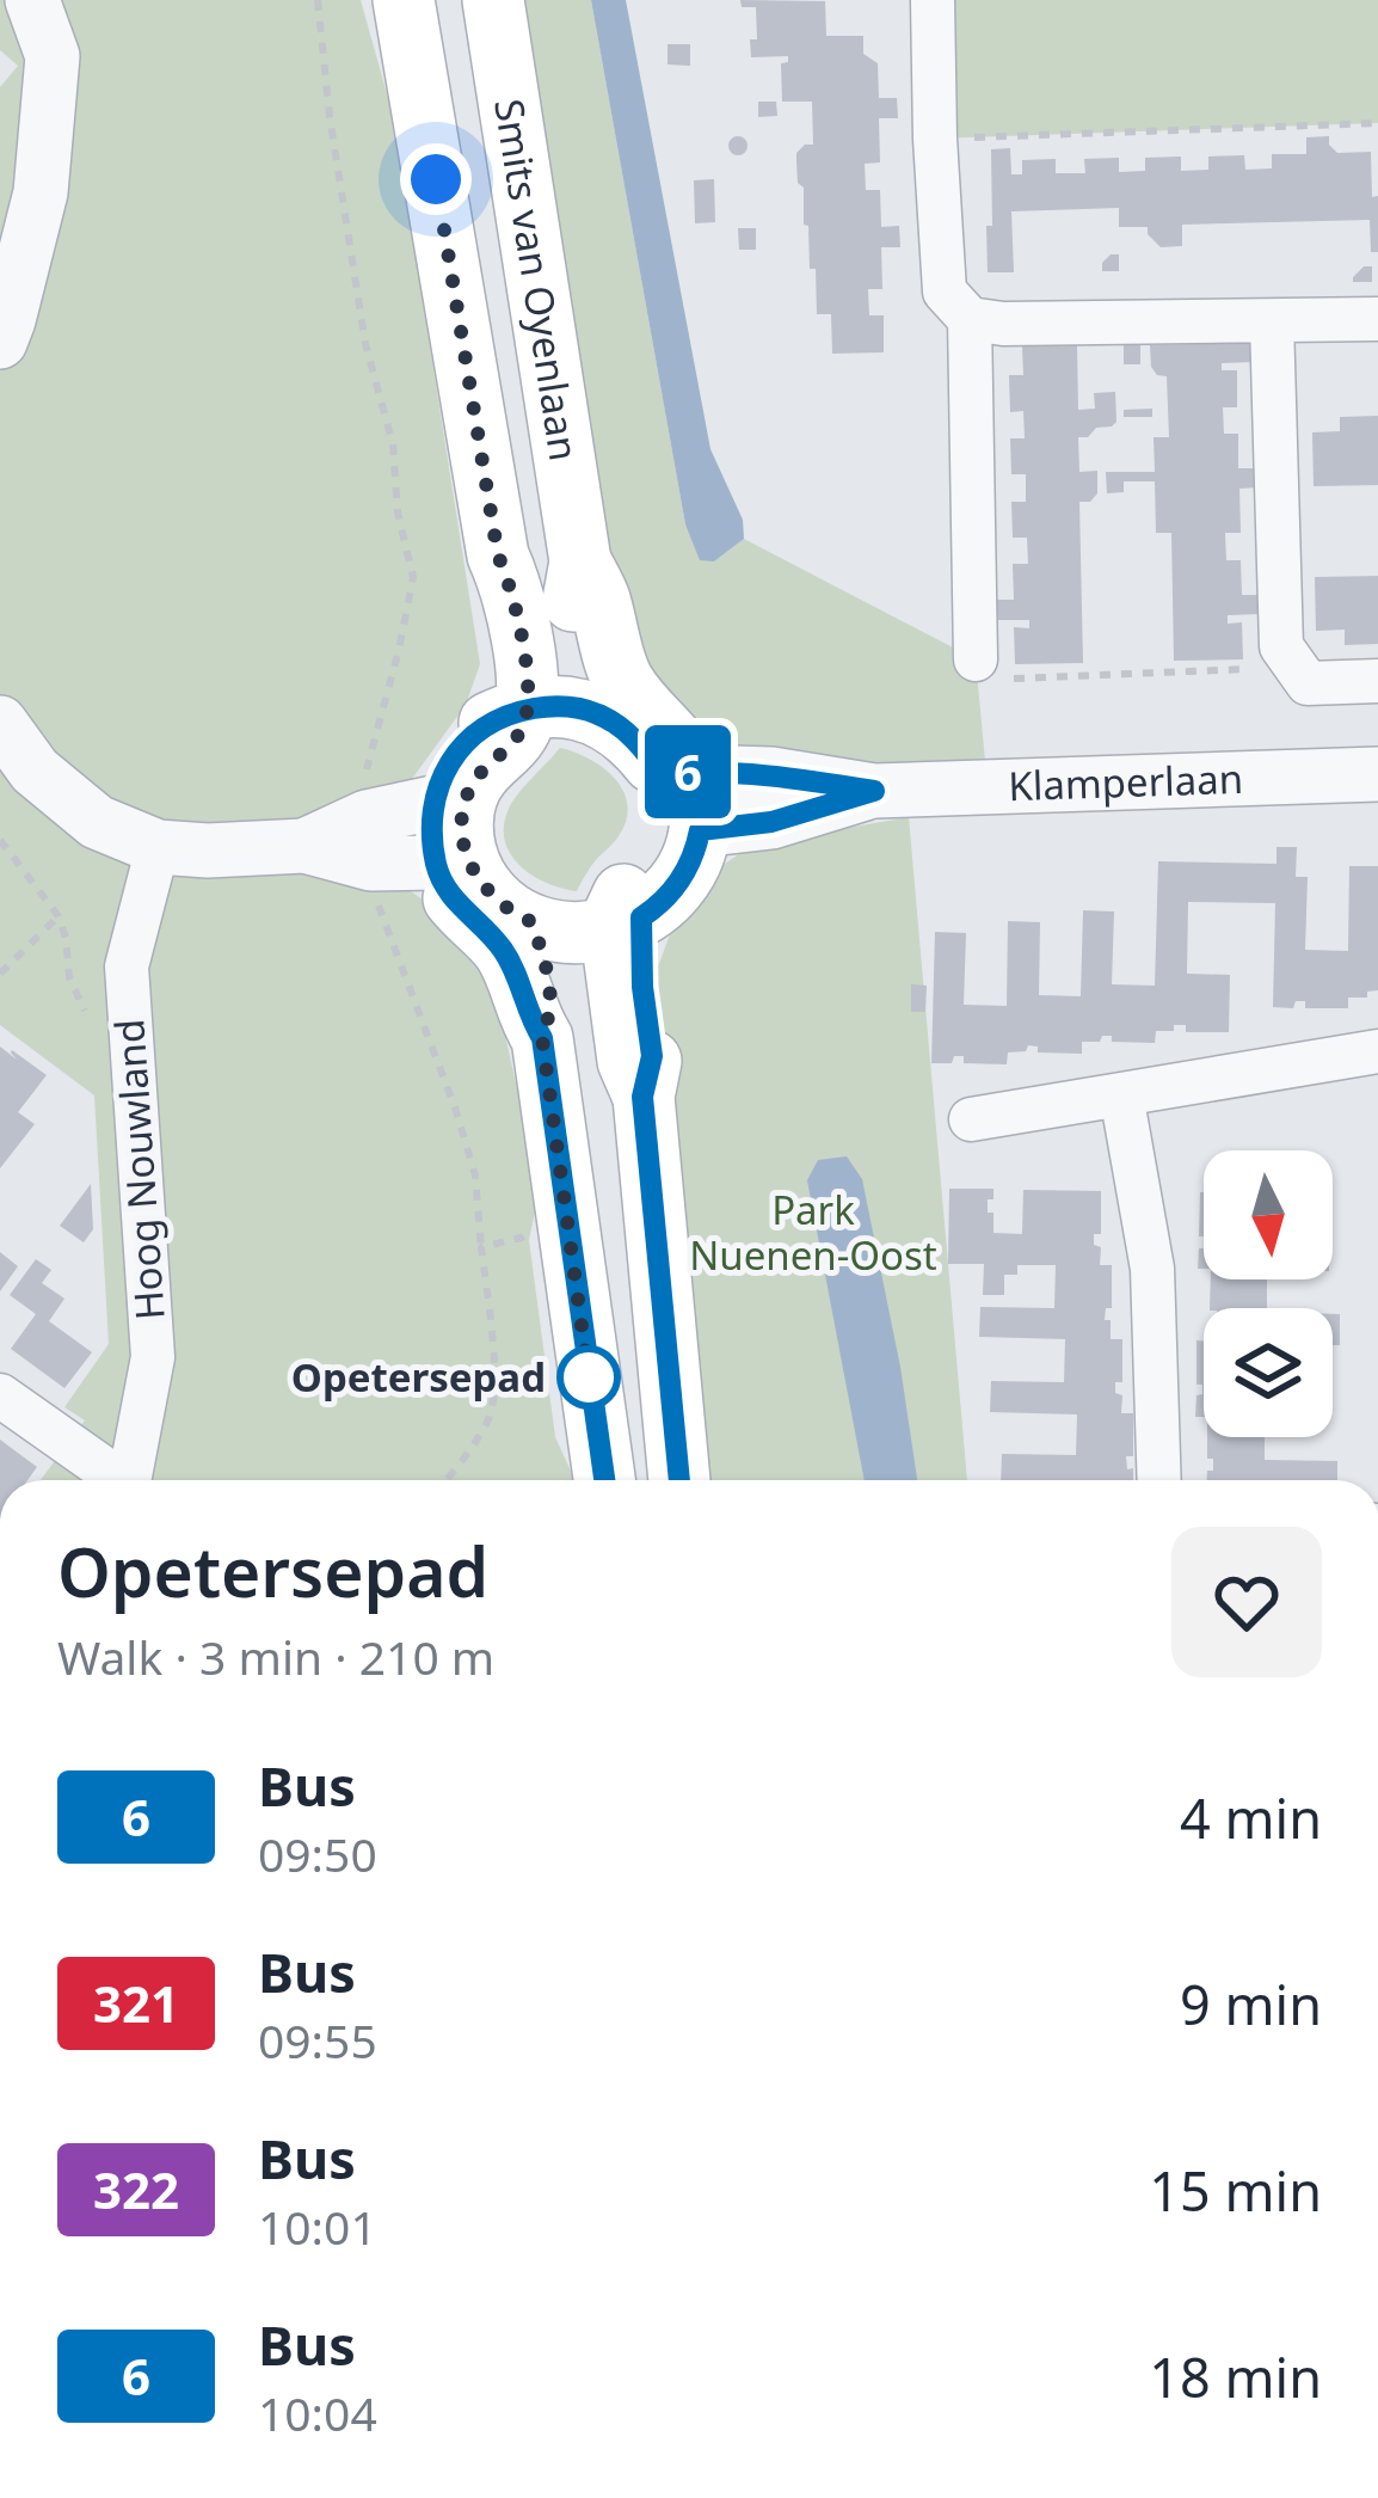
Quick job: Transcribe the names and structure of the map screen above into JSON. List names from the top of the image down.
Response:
{
  "streets": {
    "main road": ["Smits van Oyenlaan"],
    "street": ["Klamperlaan", "Hoog Nouwland"]
  },
  "parks": ["Park Nuenen-Oost"],
  "places": ["Opetersepad"],
  "lines": ["bus line 6"],
  "north": "bottom",
  "page": {
    "on_map": "6",
    "heading": ["Opetersepad", "Walk · 3 min · 210 m"],
    "list": [
      {
        "mark": "6",
        "name": "Bus",
        "note": "09:50",
        "value": "4 min"
      },
      {
        "mark": "321",
        "name": "Bus",
        "note": "09:55",
        "value": "9 min"
      },
      {
        "mark": "322",
        "name": "Bus",
        "note": "10:01",
        "value": "15 min"
      },
      {
        "mark": "6",
        "name": "Bus",
        "note": "10:04",
        "value": "18 min"
      }
    ]
  }
}
